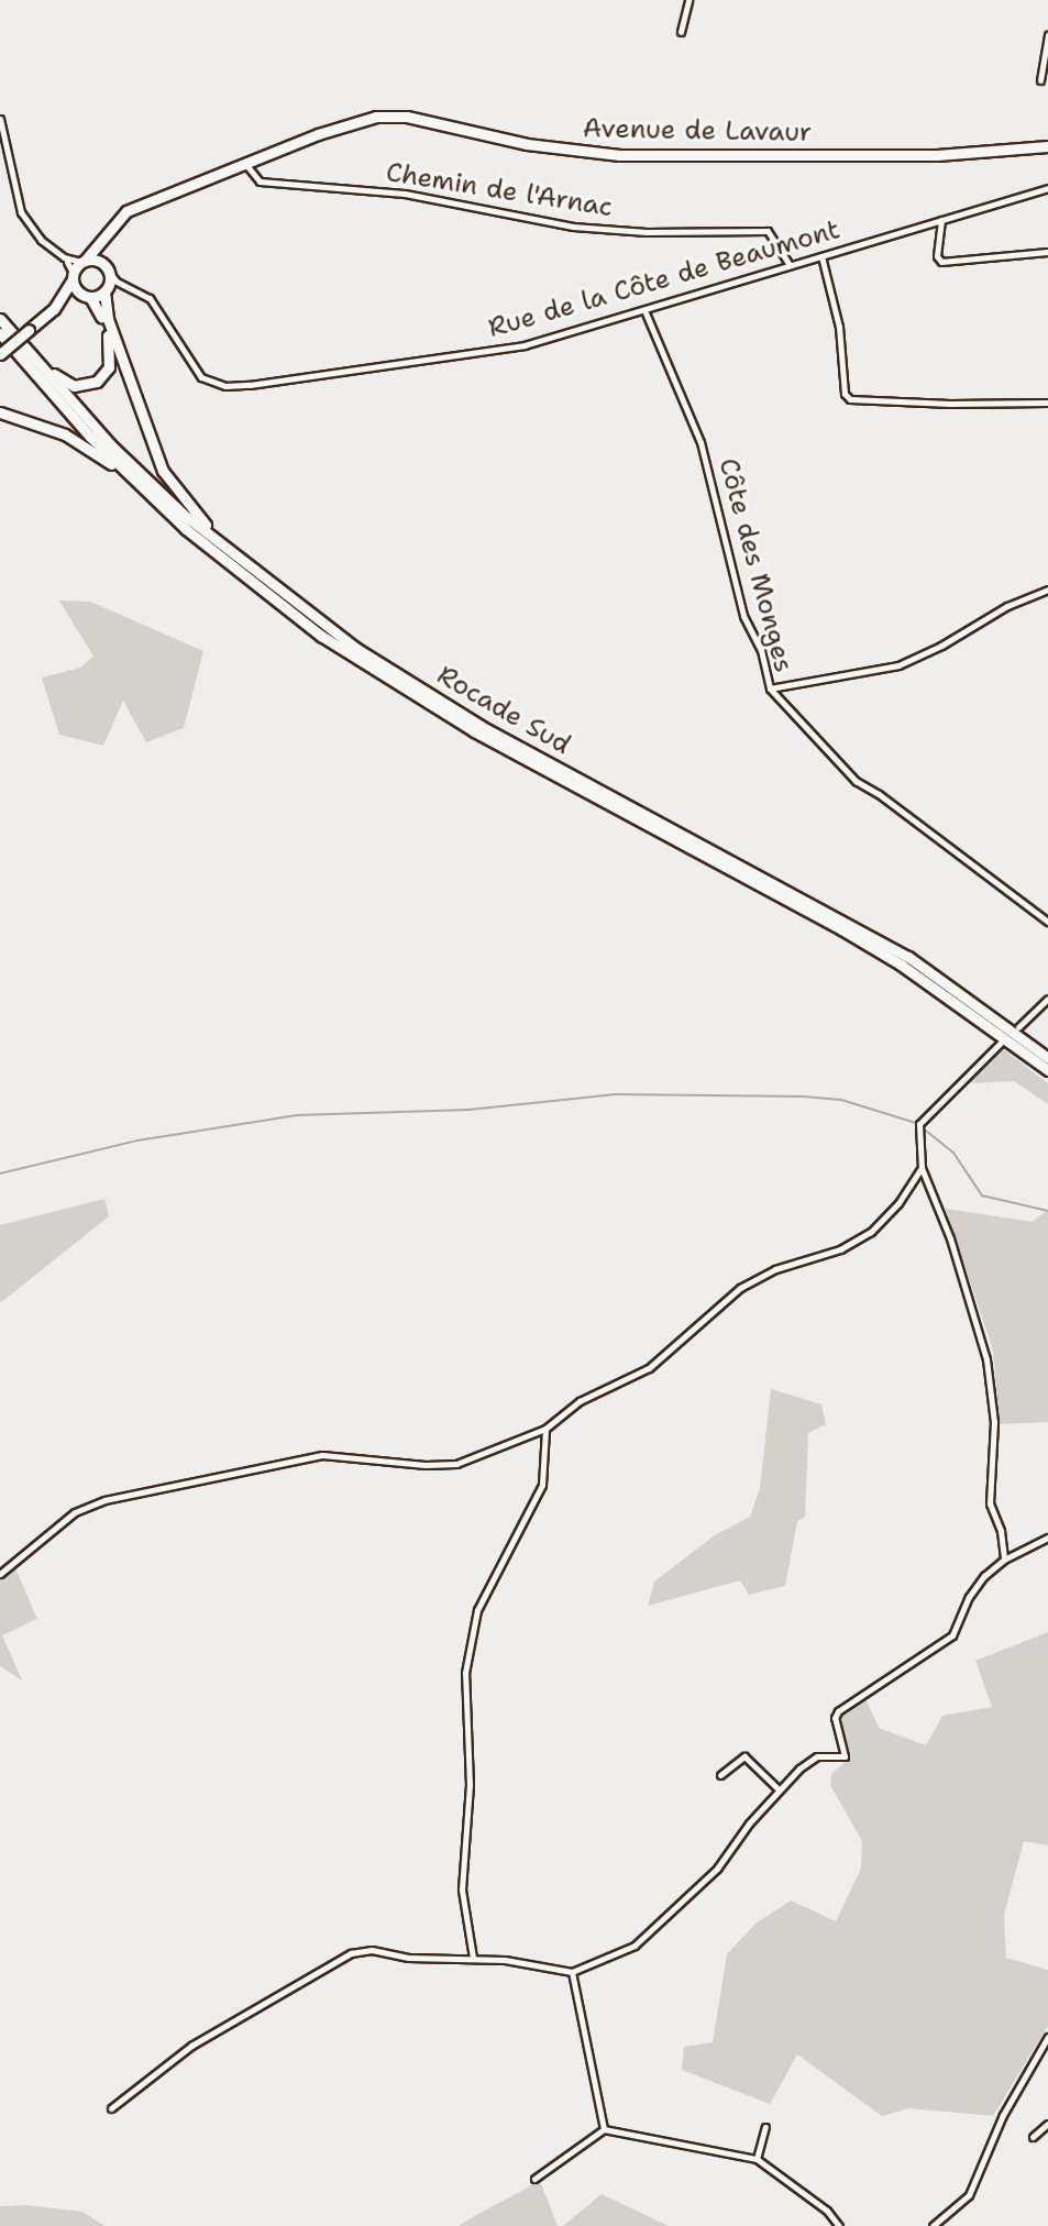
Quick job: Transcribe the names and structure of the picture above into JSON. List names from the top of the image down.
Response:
{
  "streets": {
    "main road": ["Avenue de Lavaur", "Rocade Sud"],
    "street": ["Chemin de l'Arnac", "Rue de la Côte de Beaumont", "Côte des Monges"]
  },
  "crossings": [
    ["Avenue de Lavaur", "Chemin de l'Arnac"],
    ["Chemin de l'Arnac", "Rue de la Côte de Beaumont"],
    ["Rue de la Côte de Beaumont", "Côte des Monges"]
  ]
}
